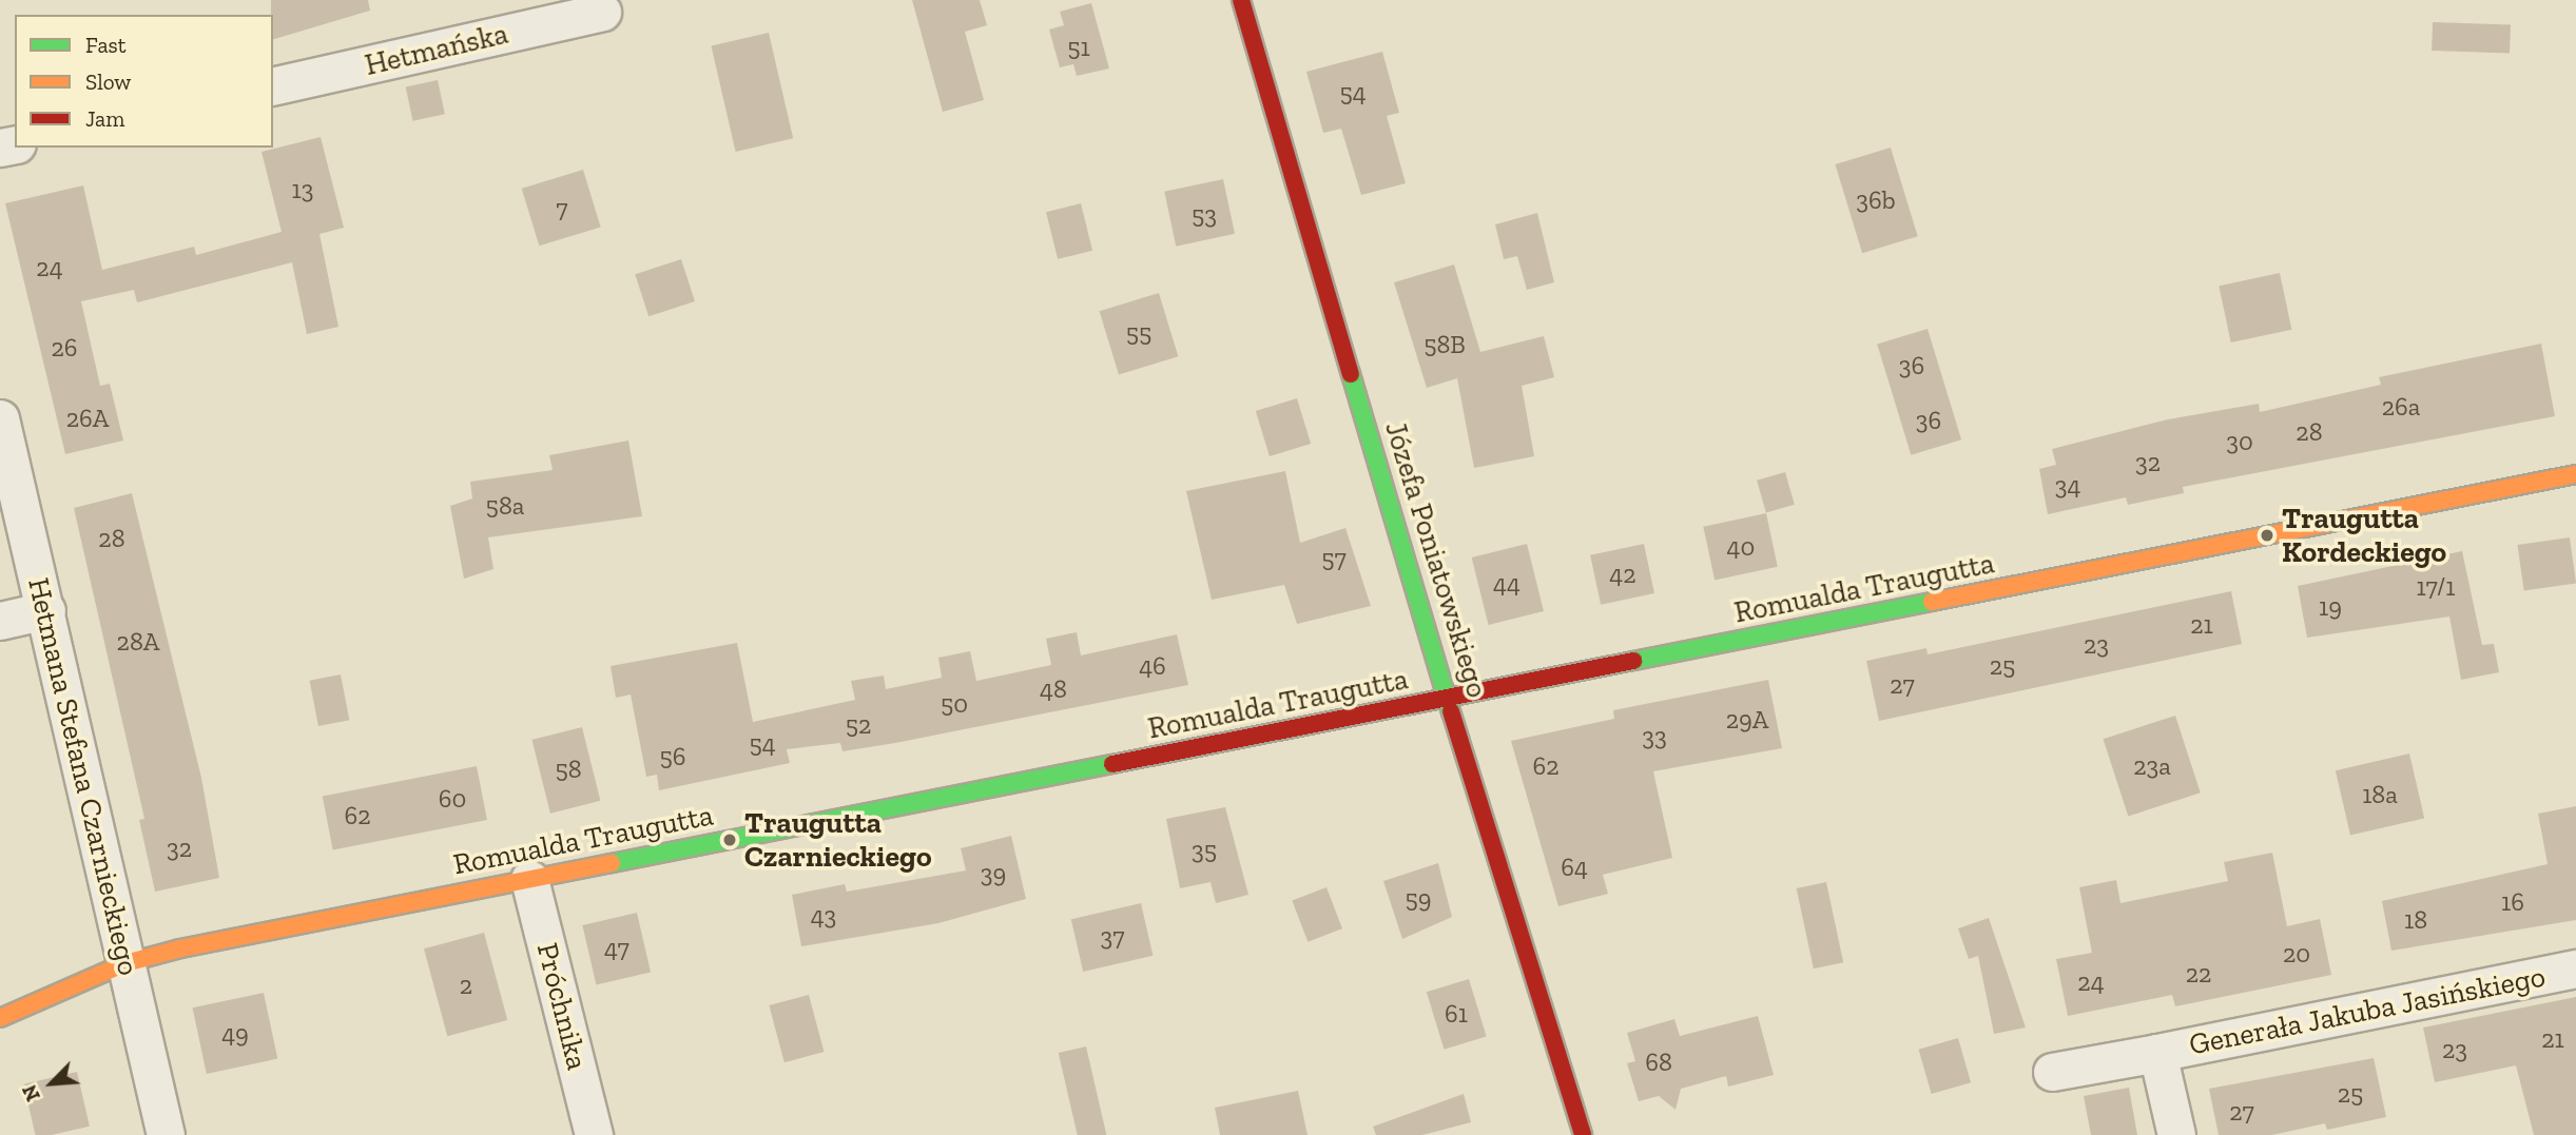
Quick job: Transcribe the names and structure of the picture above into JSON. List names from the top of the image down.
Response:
{
  "streets": {
    "street": [
      "Hetmańska",
      "Józefa Poniatowskiego",
      "Romualda Traugutta",
      "Hetmana Stefana Czarnieckiego",
      "Próchnika",
      "Generała Jakuba Jasińskiego"
    ]
  },
  "crossings": [
    ["Józefa Poniatowskiego", "Romualda Traugutta"],
    ["Romualda Traugutta", "Hetmana Stefana Czarnieckiego"],
    ["Romualda Traugutta", "Próchnika"]
  ],
  "places": ["Traugutta Kordeckiego", "Traugutta Czarnieckiego"],
  "house_numbers": [
    "51",
    "54",
    "13",
    "36b",
    "7",
    "53",
    "24",
    "55",
    "58B",
    "26",
    "36",
    "26a",
    "26A",
    "36",
    "28",
    "30",
    "32",
    "34",
    "58a",
    "28",
    "40",
    "57",
    "42",
    "44",
    "17/1",
    "19",
    "21",
    "28A",
    "23",
    "46",
    "25",
    "27",
    "48",
    "50",
    "29A",
    "52",
    "33",
    "54",
    "56",
    "62",
    "23a",
    "58",
    "18a",
    "60",
    "62",
    "32",
    "35",
    "64",
    "39",
    "59",
    "16",
    "43",
    "18",
    "37",
    "47",
    "20",
    "22",
    "24",
    "2",
    "61",
    "49",
    "21",
    "23",
    "68",
    "25",
    "27"
  ],
  "legend": ["Fast", "Slow", "Jam"],
  "north": "bottom left"
}
